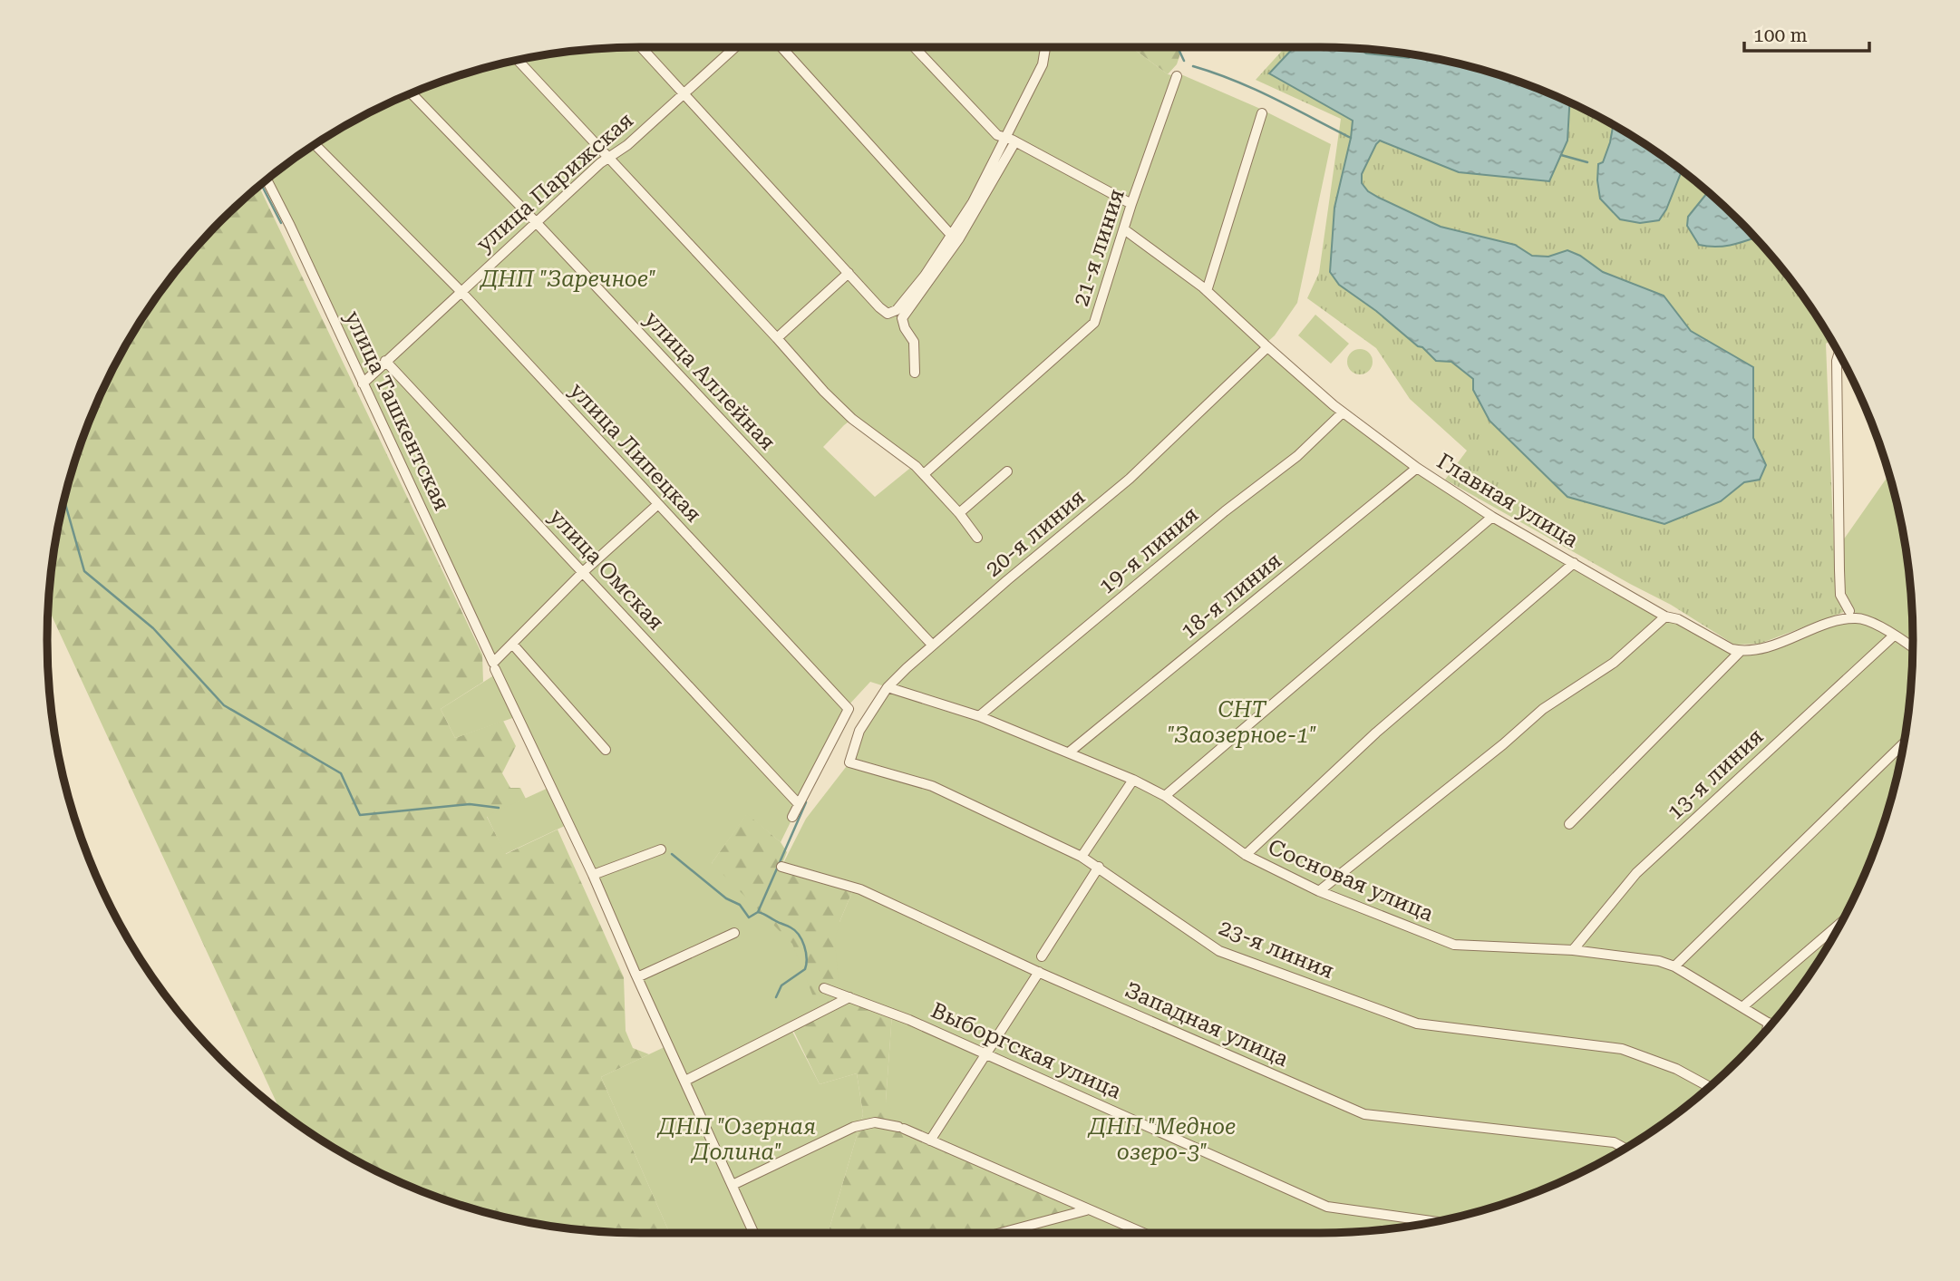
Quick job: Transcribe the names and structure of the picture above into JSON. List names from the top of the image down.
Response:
{
  "streets": {
    "street": [
      "улица Парижская",
      "21-я линия",
      "улица Аллейная",
      "улица Ташкентская",
      "улица Липецкая",
      "Главная улица",
      "20-я линия",
      "19-я линия",
      "улица Омская",
      "18-я линия",
      "13-я линия",
      "Сосновая улица",
      "23-я линия",
      "Западная улица",
      "Выборгская улица"
    ]
  },
  "crossings": [
    ["улица Парижская", "улица Аллейная"],
    ["улица Парижская", "улица Ташкентская"],
    ["улица Парижская", "улица Липецкая"],
    ["улица Парижская", "улица Омская"],
    ["21-я линия", "Главная улица"],
    ["улица Аллейная", "20-я линия"],
    ["улица Липецкая", "улица Омская"],
    ["Главная улица", "20-я линия"],
    ["Главная улица", "19-я линия"],
    ["Главная улица", "18-я линия"],
    ["20-я линия", "Сосновая улица"],
    ["20-я линия", "23-я линия"],
    ["19-я линия", "Сосновая улица"],
    ["18-я линия", "Сосновая улица"],
    ["13-я линия", "Сосновая улица"]
  ],
  "parks": [
    "ДНП \"Заречное\"",
    "СНТ \"Заозерное-1\"",
    "ДНП \"Озерная Долина\"",
    "ДНП \"Медное озеро-3\""
  ],
  "scale_bar": "100 m"
}
